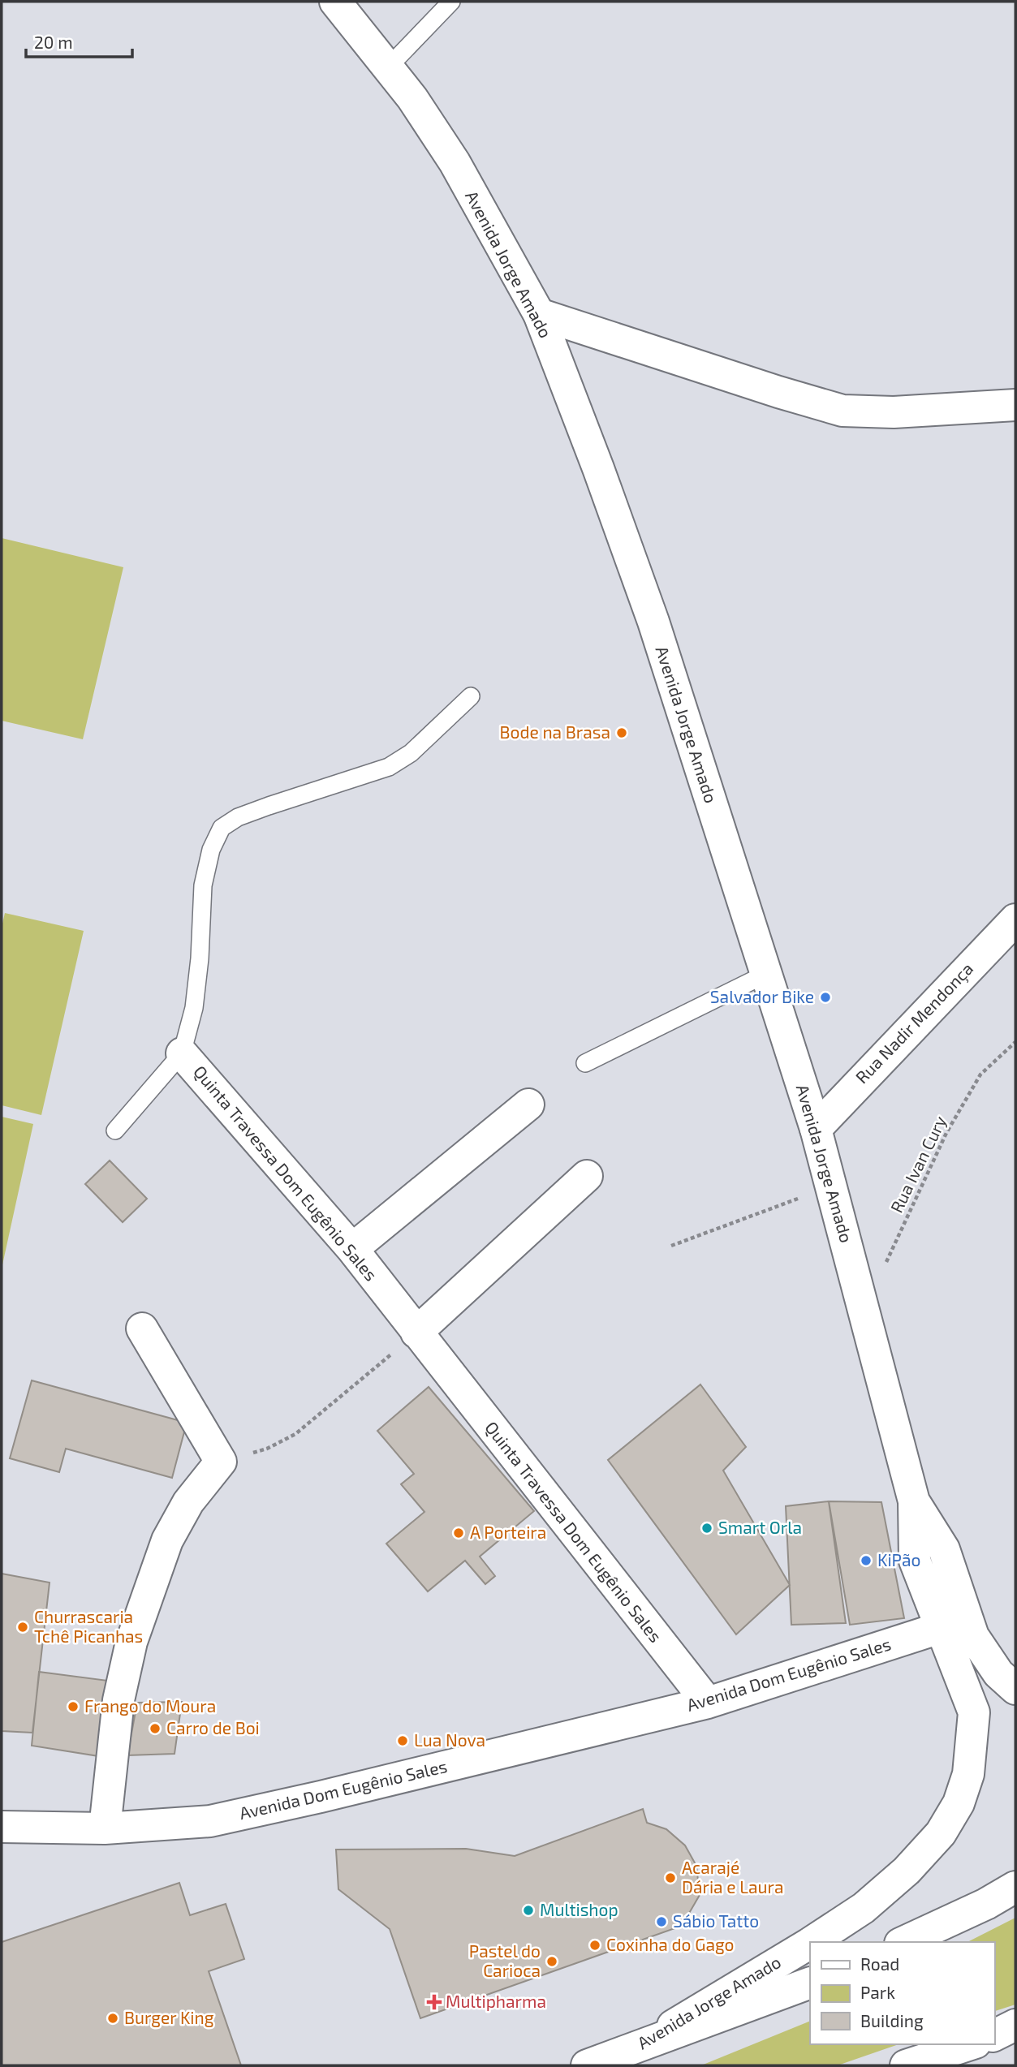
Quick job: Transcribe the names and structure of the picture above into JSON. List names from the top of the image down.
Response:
{
  "streets": {
    "street": [
      "Avenida Jorge Amado",
      "Rua Nadir Mendonça",
      "Quinta Travessa Dom Eugênio Sales",
      "Avenida Dom Eugênio Sales"
    ],
    "path": ["Rua Ivan Cury"]
  },
  "crossings": [
    ["Avenida Jorge Amado", "Rua Nadir Mendonça"],
    ["Avenida Jorge Amado", "Rua Ivan Cury"],
    ["Avenida Jorge Amado", "Avenida Dom Eugênio Sales"],
    ["Quinta Travessa Dom Eugênio Sales", "Avenida Dom Eugênio Sales"]
  ],
  "places": {
    "other": [
      "Bode na Brasa",
      "Salvador Bike",
      "Smart Orla",
      "A Porteira",
      "KiPão",
      "Churrascaria Tchê Picanhas",
      "Frango do Moura",
      "Carro de Boi",
      "Lua Nova",
      "Acarajé Dária e Laura",
      "Multishop",
      "Sábio Tatto",
      "Coxinha do Gago",
      "Pastel do Carioca",
      "Burger King"
    ],
    "health": ["Multipharma"]
  },
  "legend": ["Road", "Park", "Building"],
  "scale_bar": "20 m"
}
